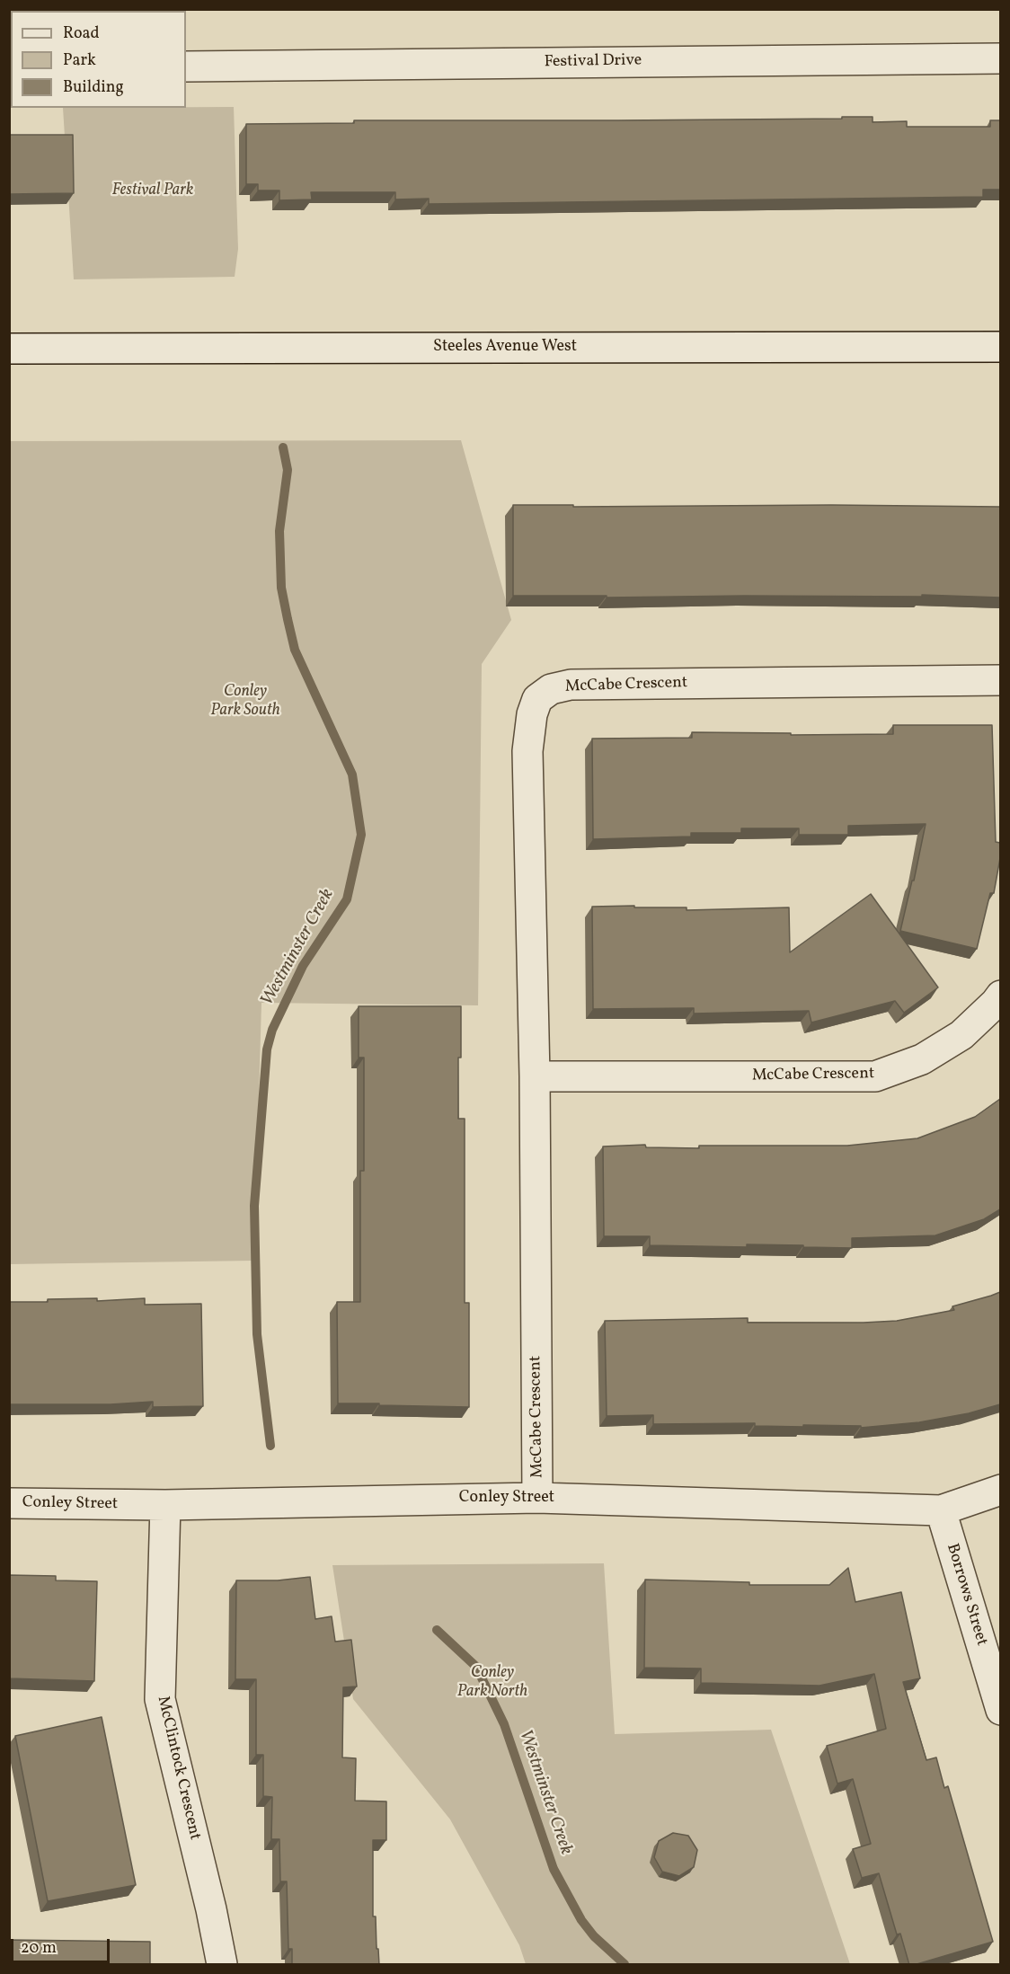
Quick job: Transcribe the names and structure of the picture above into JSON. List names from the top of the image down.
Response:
{
  "streets": {
    "street": [
      "Festival Drive",
      "Steeles Avenue West",
      "McCabe Crescent",
      "Conley Street",
      "Borrows Street",
      "McClintock Crescent"
    ]
  },
  "crossings": [
    ["McCabe Crescent", "Conley Street"],
    ["Conley Street", "Borrows Street"],
    ["Conley Street", "McClintock Crescent"]
  ],
  "water": ["Westminster Creek"],
  "parks": ["Festival Park", "Conley Park South", "Conley Park North"],
  "legend": ["Road", "Park", "Building"],
  "scale_bar": "20 m"
}
